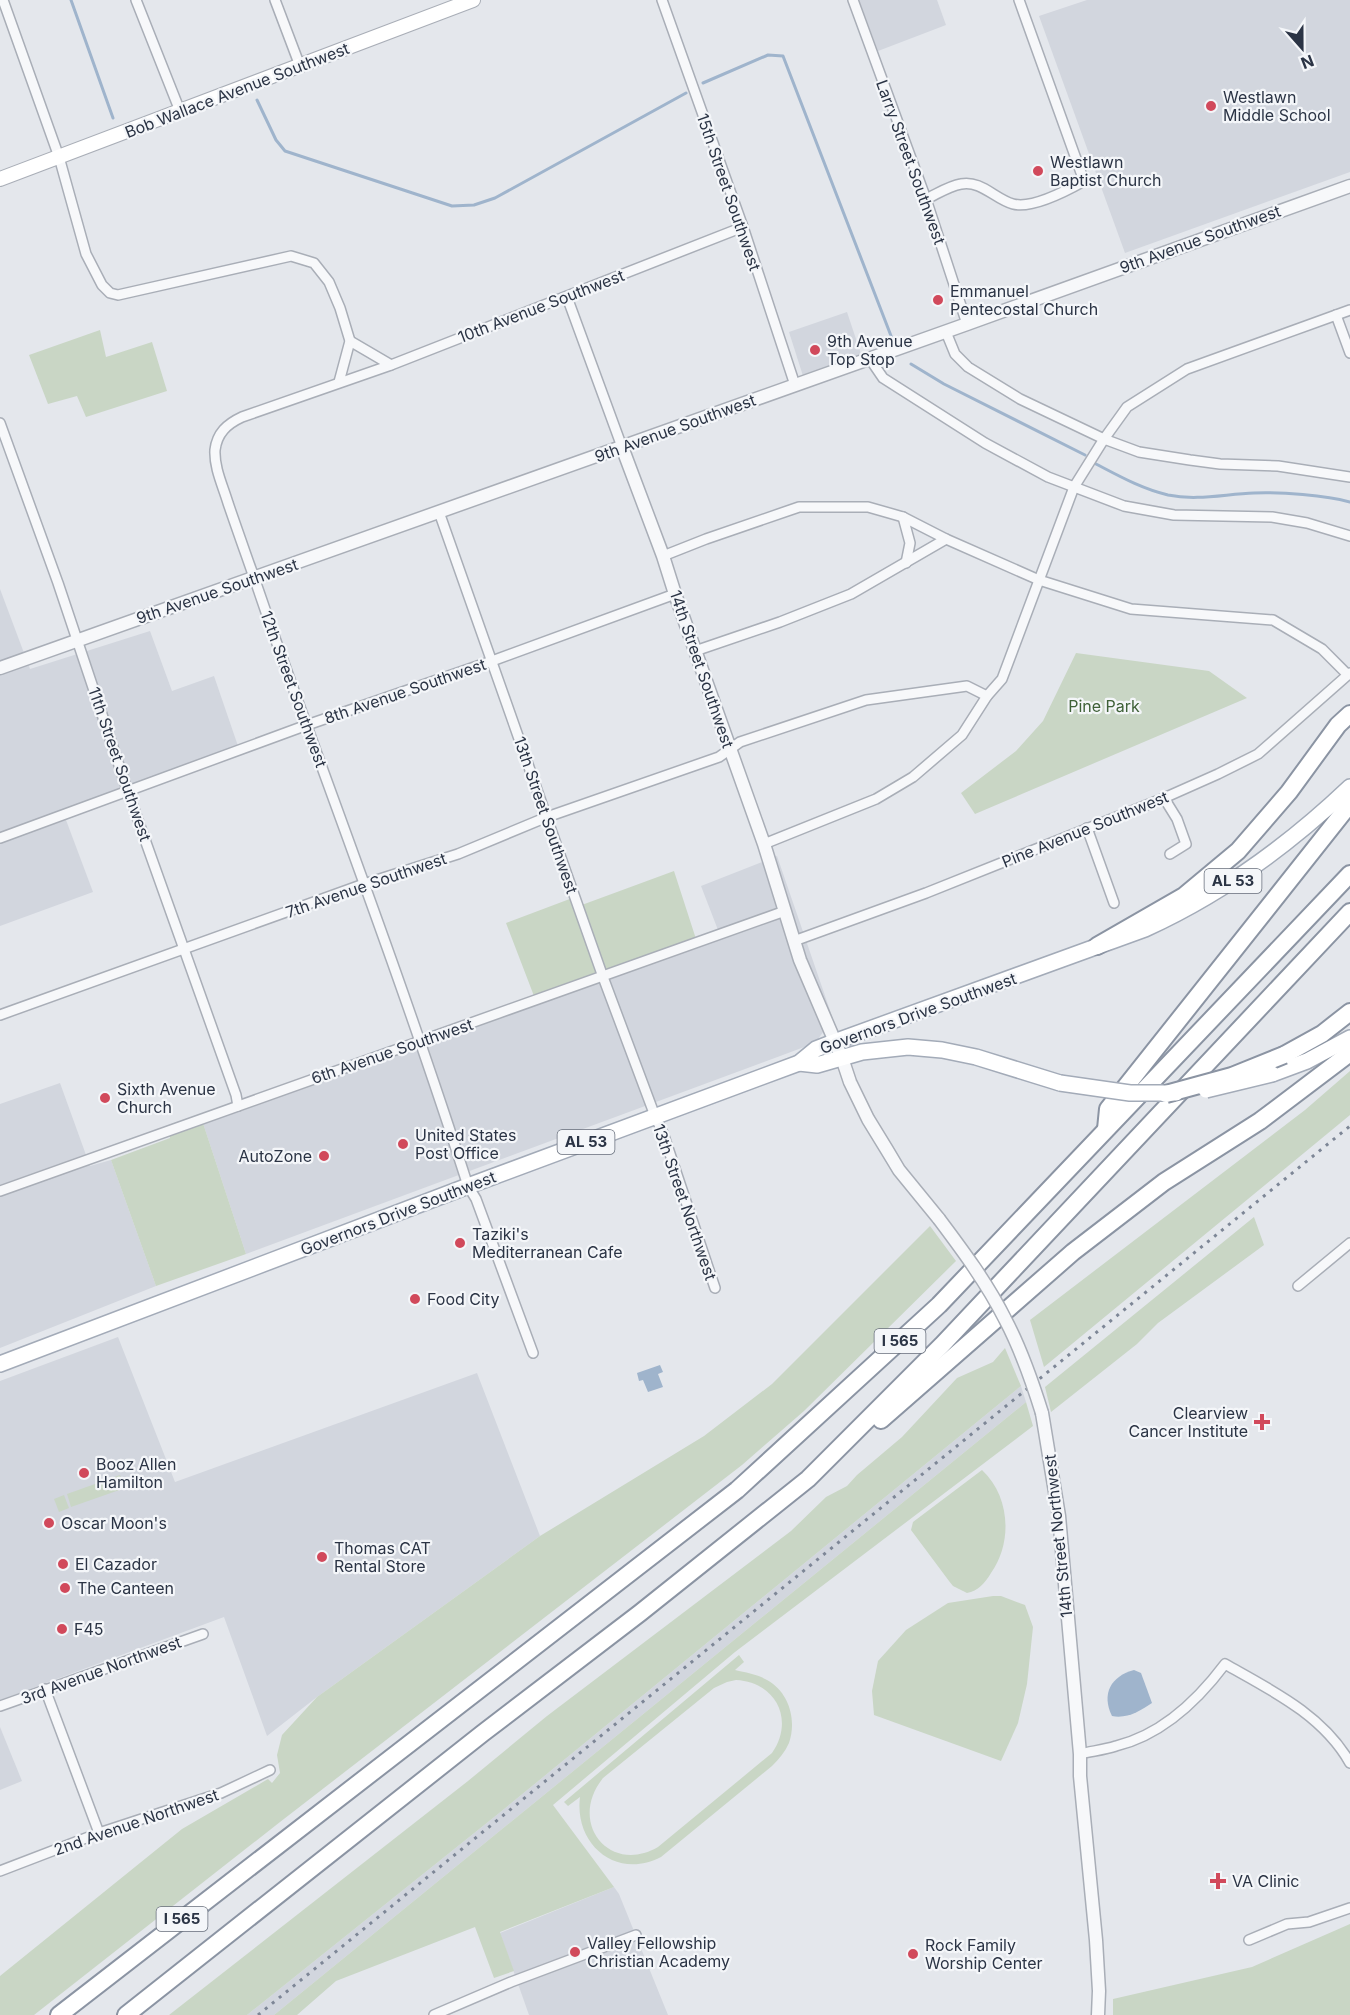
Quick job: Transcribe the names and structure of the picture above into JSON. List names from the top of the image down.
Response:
{
  "streets": {
    "highway": ["I 565"],
    "main road": ["Bob Wallace Avenue Southwest", "AL 53", "Governors Drive Southwest"],
    "street": [
      "Larry Street Southwest",
      "15th Street Southwest",
      "9th Avenue Southwest",
      "10th Avenue Southwest",
      "14th Street Southwest",
      "12th Street Southwest",
      "8th Avenue Southwest",
      "11th Street Southwest",
      "13th Street Southwest",
      "Pine Avenue Southwest",
      "7th Avenue Southwest",
      "6th Avenue Southwest",
      "13th Street Northwest",
      "14th Street Northwest",
      "3rd Avenue Northwest",
      "2nd Avenue Northwest"
    ]
  },
  "crossings": [
    ["Larry Street Southwest", "9th Avenue Southwest"],
    ["15th Street Southwest", "9th Avenue Southwest"],
    ["15th Street Southwest", "10th Avenue Southwest"],
    ["9th Avenue Southwest", "14th Street Southwest"],
    ["9th Avenue Southwest", "12th Street Southwest"],
    ["9th Avenue Southwest", "11th Street Southwest"],
    ["9th Avenue Southwest", "13th Street Southwest"],
    ["10th Avenue Southwest", "14th Street Southwest"],
    ["10th Avenue Southwest", "12th Street Southwest"],
    ["14th Street Southwest", "8th Avenue Southwest"],
    ["14th Street Southwest", "Pine Avenue Southwest"],
    ["14th Street Southwest", "7th Avenue Southwest"],
    ["14th Street Southwest", "Governors Drive Southwest"],
    ["14th Street Southwest", "6th Avenue Southwest"],
    ["14th Street Southwest", "14th Street Northwest"],
    ["12th Street Southwest", "8th Avenue Southwest"],
    ["12th Street Southwest", "7th Avenue Southwest"],
    ["12th Street Southwest", "Governors Drive Southwest"],
    ["12th Street Southwest", "6th Avenue Southwest"],
    ["8th Avenue Southwest", "11th Street Southwest"],
    ["8th Avenue Southwest", "13th Street Southwest"],
    ["11th Street Southwest", "7th Avenue Southwest"],
    ["11th Street Southwest", "6th Avenue Southwest"],
    ["13th Street Southwest", "7th Avenue Southwest"],
    ["13th Street Southwest", "Governors Drive Southwest"],
    ["13th Street Southwest", "6th Avenue Southwest"],
    ["13th Street Southwest", "13th Street Northwest"],
    ["AL 53", "Governors Drive Southwest"],
    ["AL 53", "14th Street Northwest"],
    ["Governors Drive Southwest", "13th Street Northwest"],
    ["Governors Drive Southwest", "14th Street Northwest"]
  ],
  "parks": ["Pine Park"],
  "places": {
    "other": [
      "Westlawn Middle School",
      "Westlawn Baptist Church",
      "Emmanuel Pentecostal Church",
      "9th Avenue Top Stop",
      "Sixth Avenue Church",
      "United States Post Office",
      "AutoZone",
      "Taziki's Mediterranean Cafe",
      "Food City",
      "Booz Allen Hamilton",
      "Oscar Moon's",
      "Thomas CAT Rental Store",
      "El Cazador",
      "The Canteen",
      "F45",
      "Valley Fellowship Christian Academy",
      "Rock Family Worship Center"
    ],
    "health": ["Clearview Cancer Institute", "VA Clinic"]
  },
  "north": "bottom"
}
